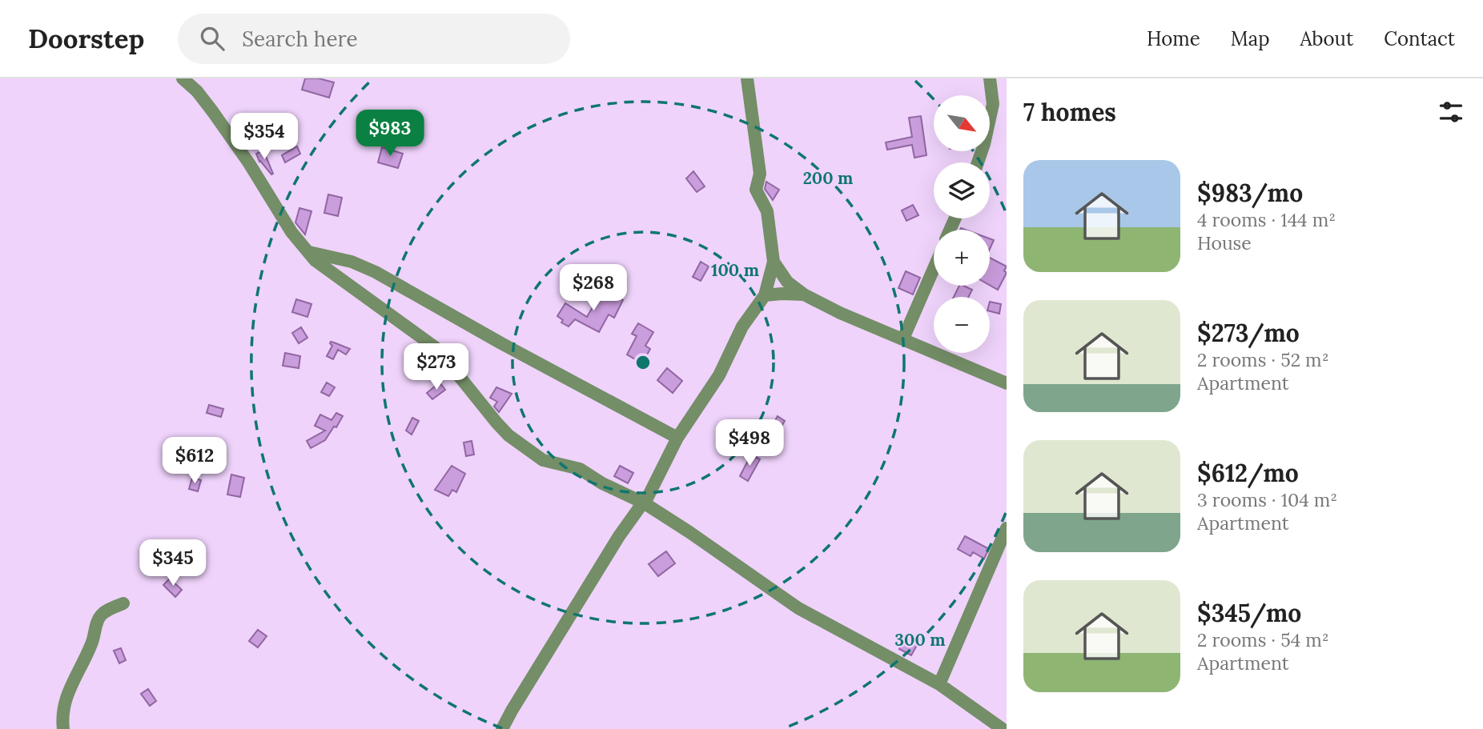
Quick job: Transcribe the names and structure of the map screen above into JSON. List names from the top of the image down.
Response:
{
  "north": "bottom right",
  "page": {
    "header": "Doorstep",
    "search": "Search here",
    "nav": [
      "Home",
      "Map",
      "About",
      "Contact"
    ],
    "heading": "7 homes",
    "map_buttons": ["+", "−"],
    "price": [
      "$983",
      "$354",
      "$268",
      "$273",
      "$498",
      "$612",
      "$345"
    ],
    "list": [
      {
        "name": "$983/mo",
        "note": "4 rooms · 144 m² · House"
      },
      {
        "name": "$273/mo",
        "note": "2 rooms · 52 m² · Apartment"
      },
      {
        "name": "$612/mo",
        "note": "3 rooms · 104 m² · Apartment"
      },
      {
        "name": "$345/mo",
        "note": "2 rooms · 54 m² · Apartment"
      }
    ]
  },
  "rings": ["200 m", "100 m", "300 m"]
}
